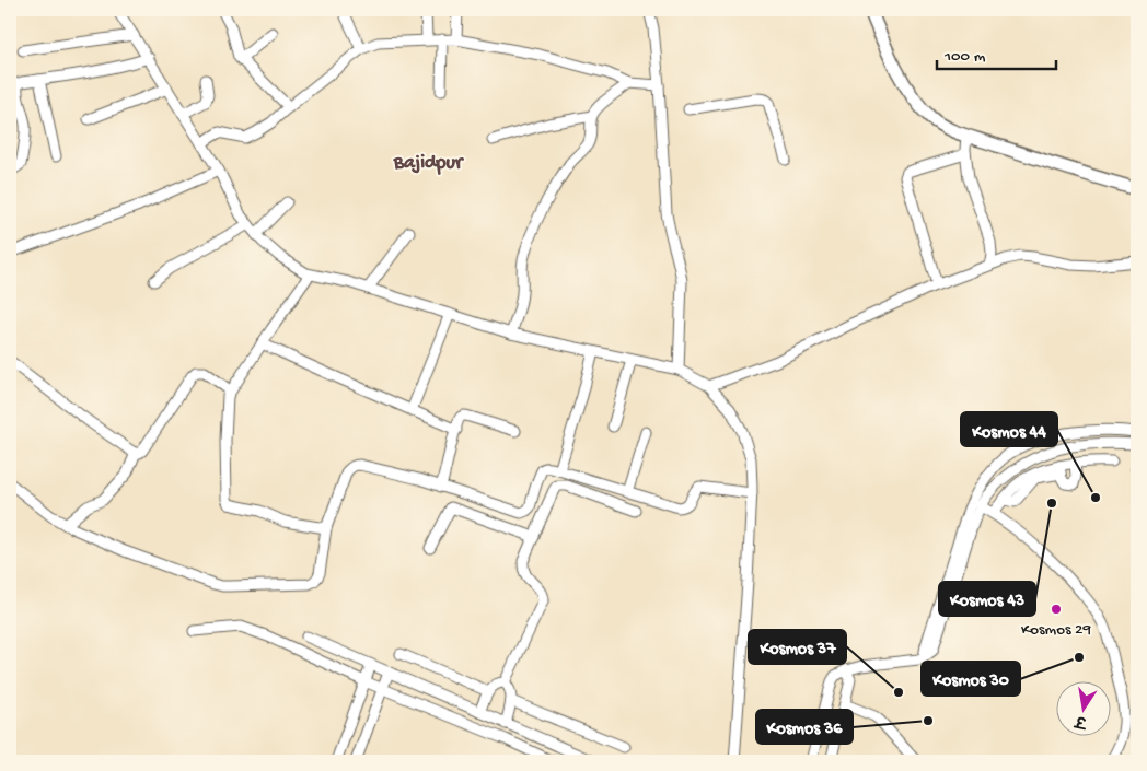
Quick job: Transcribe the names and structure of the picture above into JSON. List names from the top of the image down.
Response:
{
  "districts": ["Bajidpur"],
  "places": [
    "Kosmos 44",
    "Kosmos 43",
    "Kosmos 29",
    "Kosmos 30",
    "Kosmos 37",
    "Kosmos 36"
  ],
  "scale_bar": "100 m",
  "north": "bottom"
}
